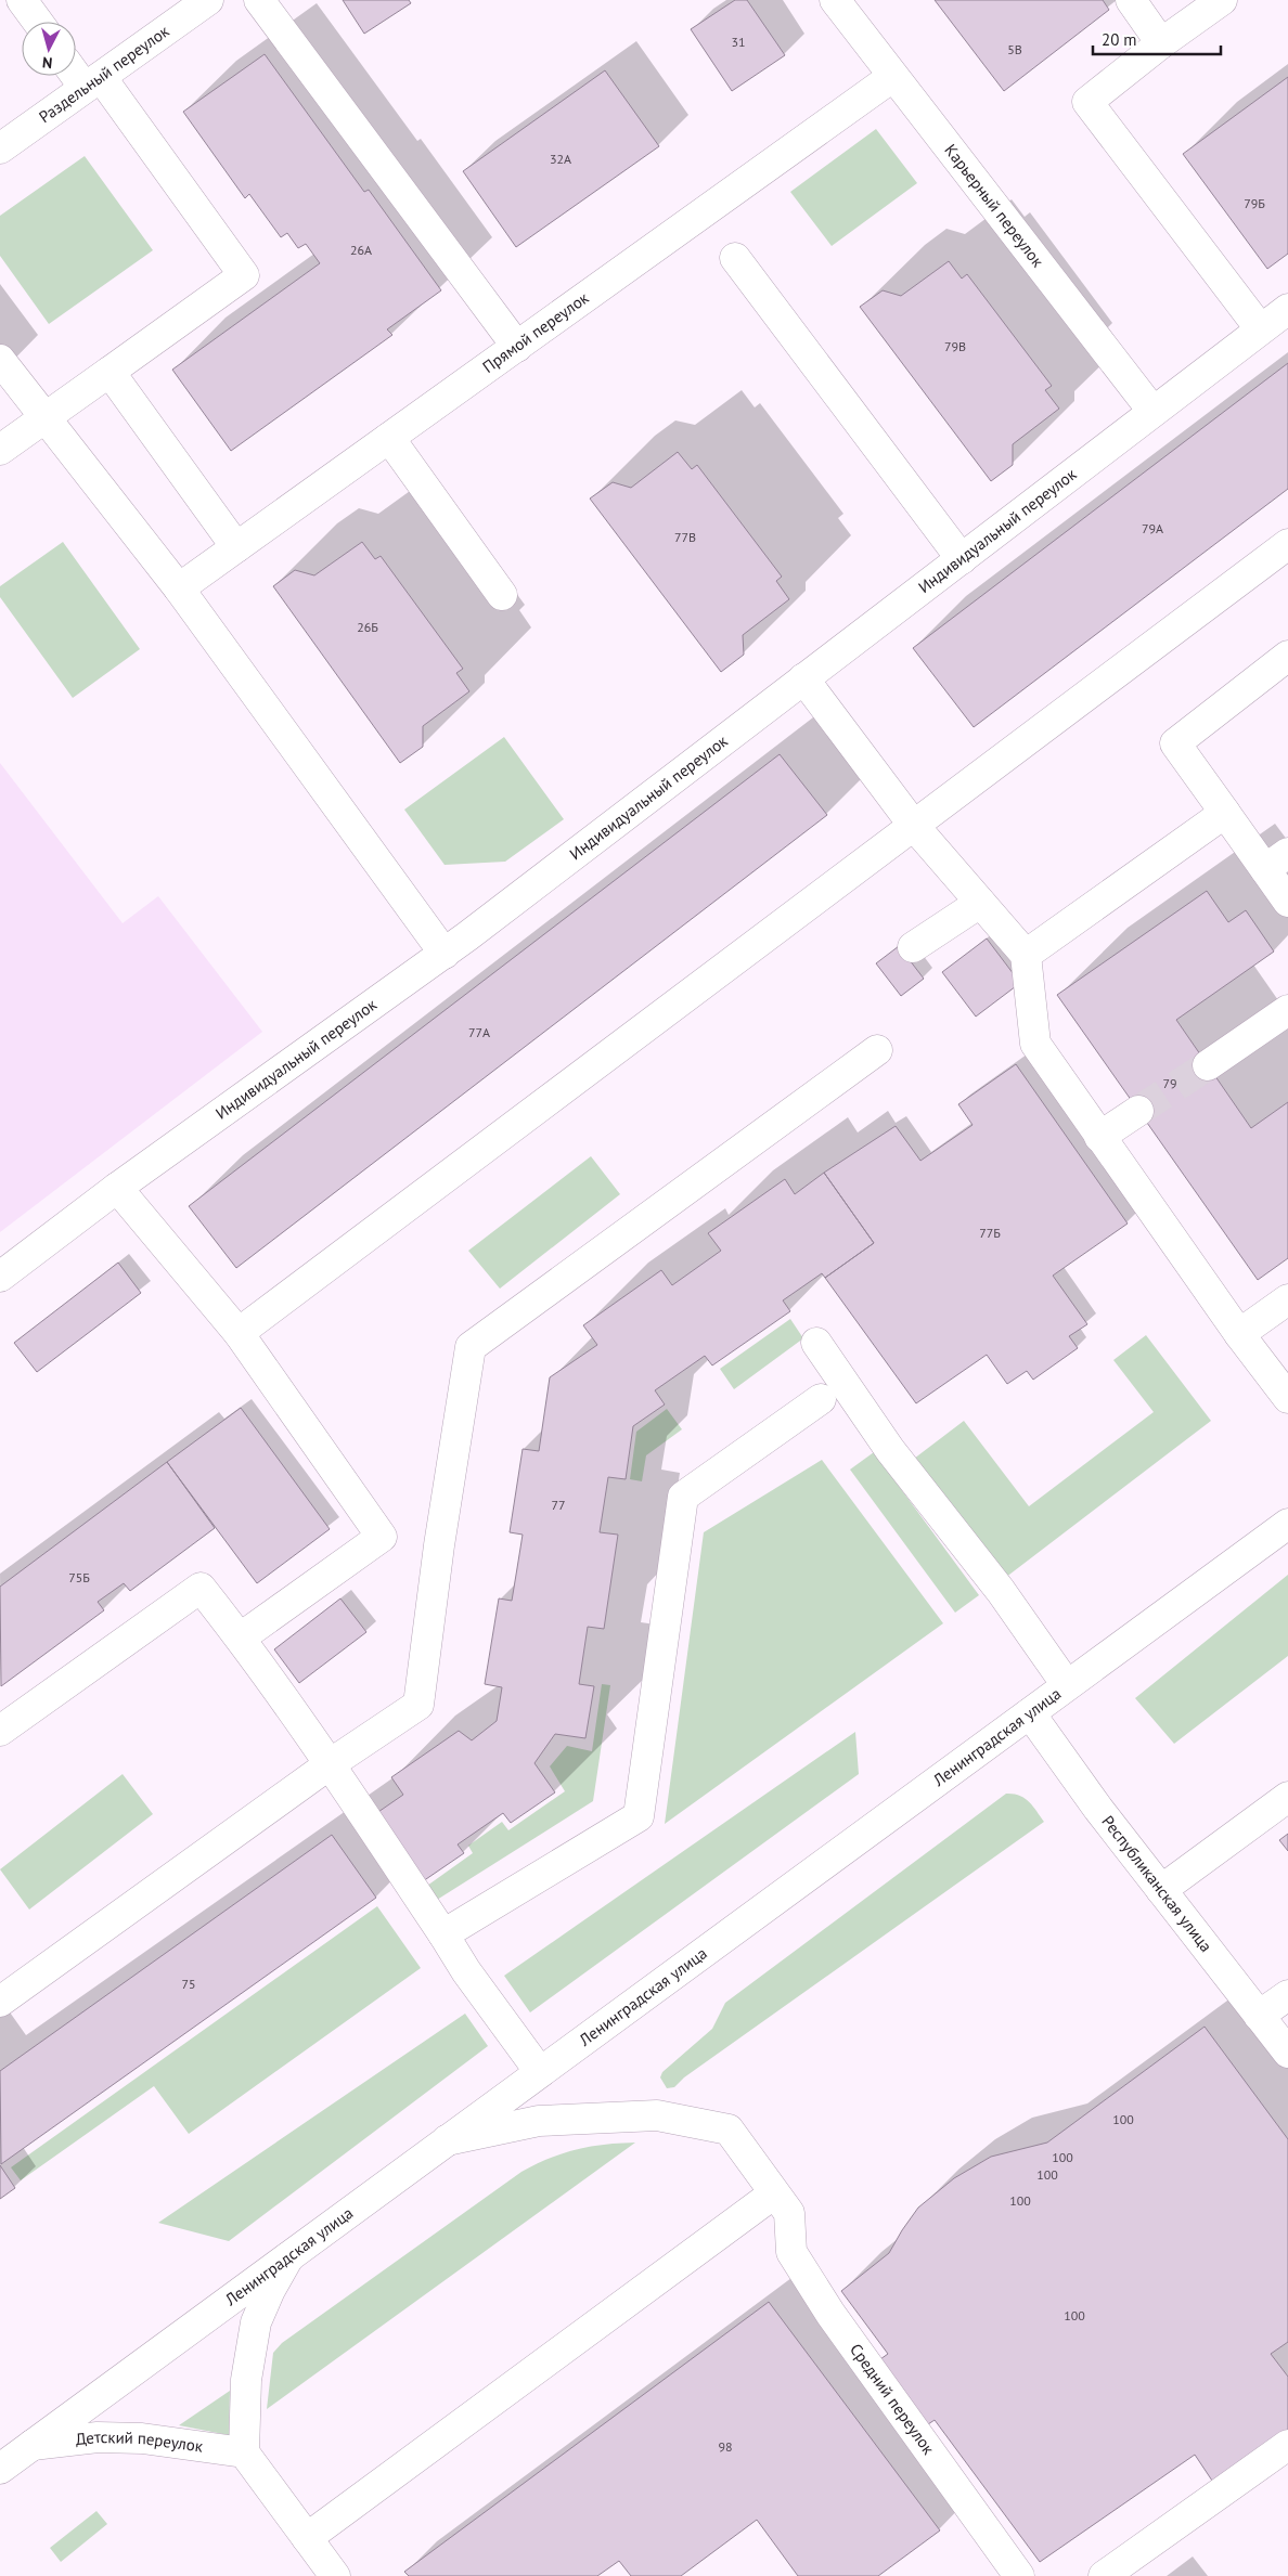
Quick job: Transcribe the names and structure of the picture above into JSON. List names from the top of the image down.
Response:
{
  "streets": {
    "street": [
      "Раздельный переулок",
      "Карьерный переулок",
      "Прямой переулок",
      "Индивидуальный переулок",
      "Ленинградская улица",
      "Республиканская улица",
      "Средний переулок",
      "Детский переулок"
    ]
  },
  "crossings": [
    ["Карьерный переулок", "Прямой переулок"],
    ["Карьерный переулок", "Индивидуальный переулок"],
    ["Ленинградская улица", "Республиканская улица"],
    ["Ленинградская улица", "Детский переулок"]
  ],
  "house_numbers": [
    "31",
    "5В",
    "32А",
    "79Б",
    "26А",
    "79В",
    "79А",
    "77В",
    "26Б",
    "77А",
    "79",
    "77Б",
    "77",
    "75Б",
    "75",
    "100",
    "100",
    "100",
    "100",
    "100",
    "98"
  ],
  "scale_bar": "20 m",
  "north": "bottom"
}
